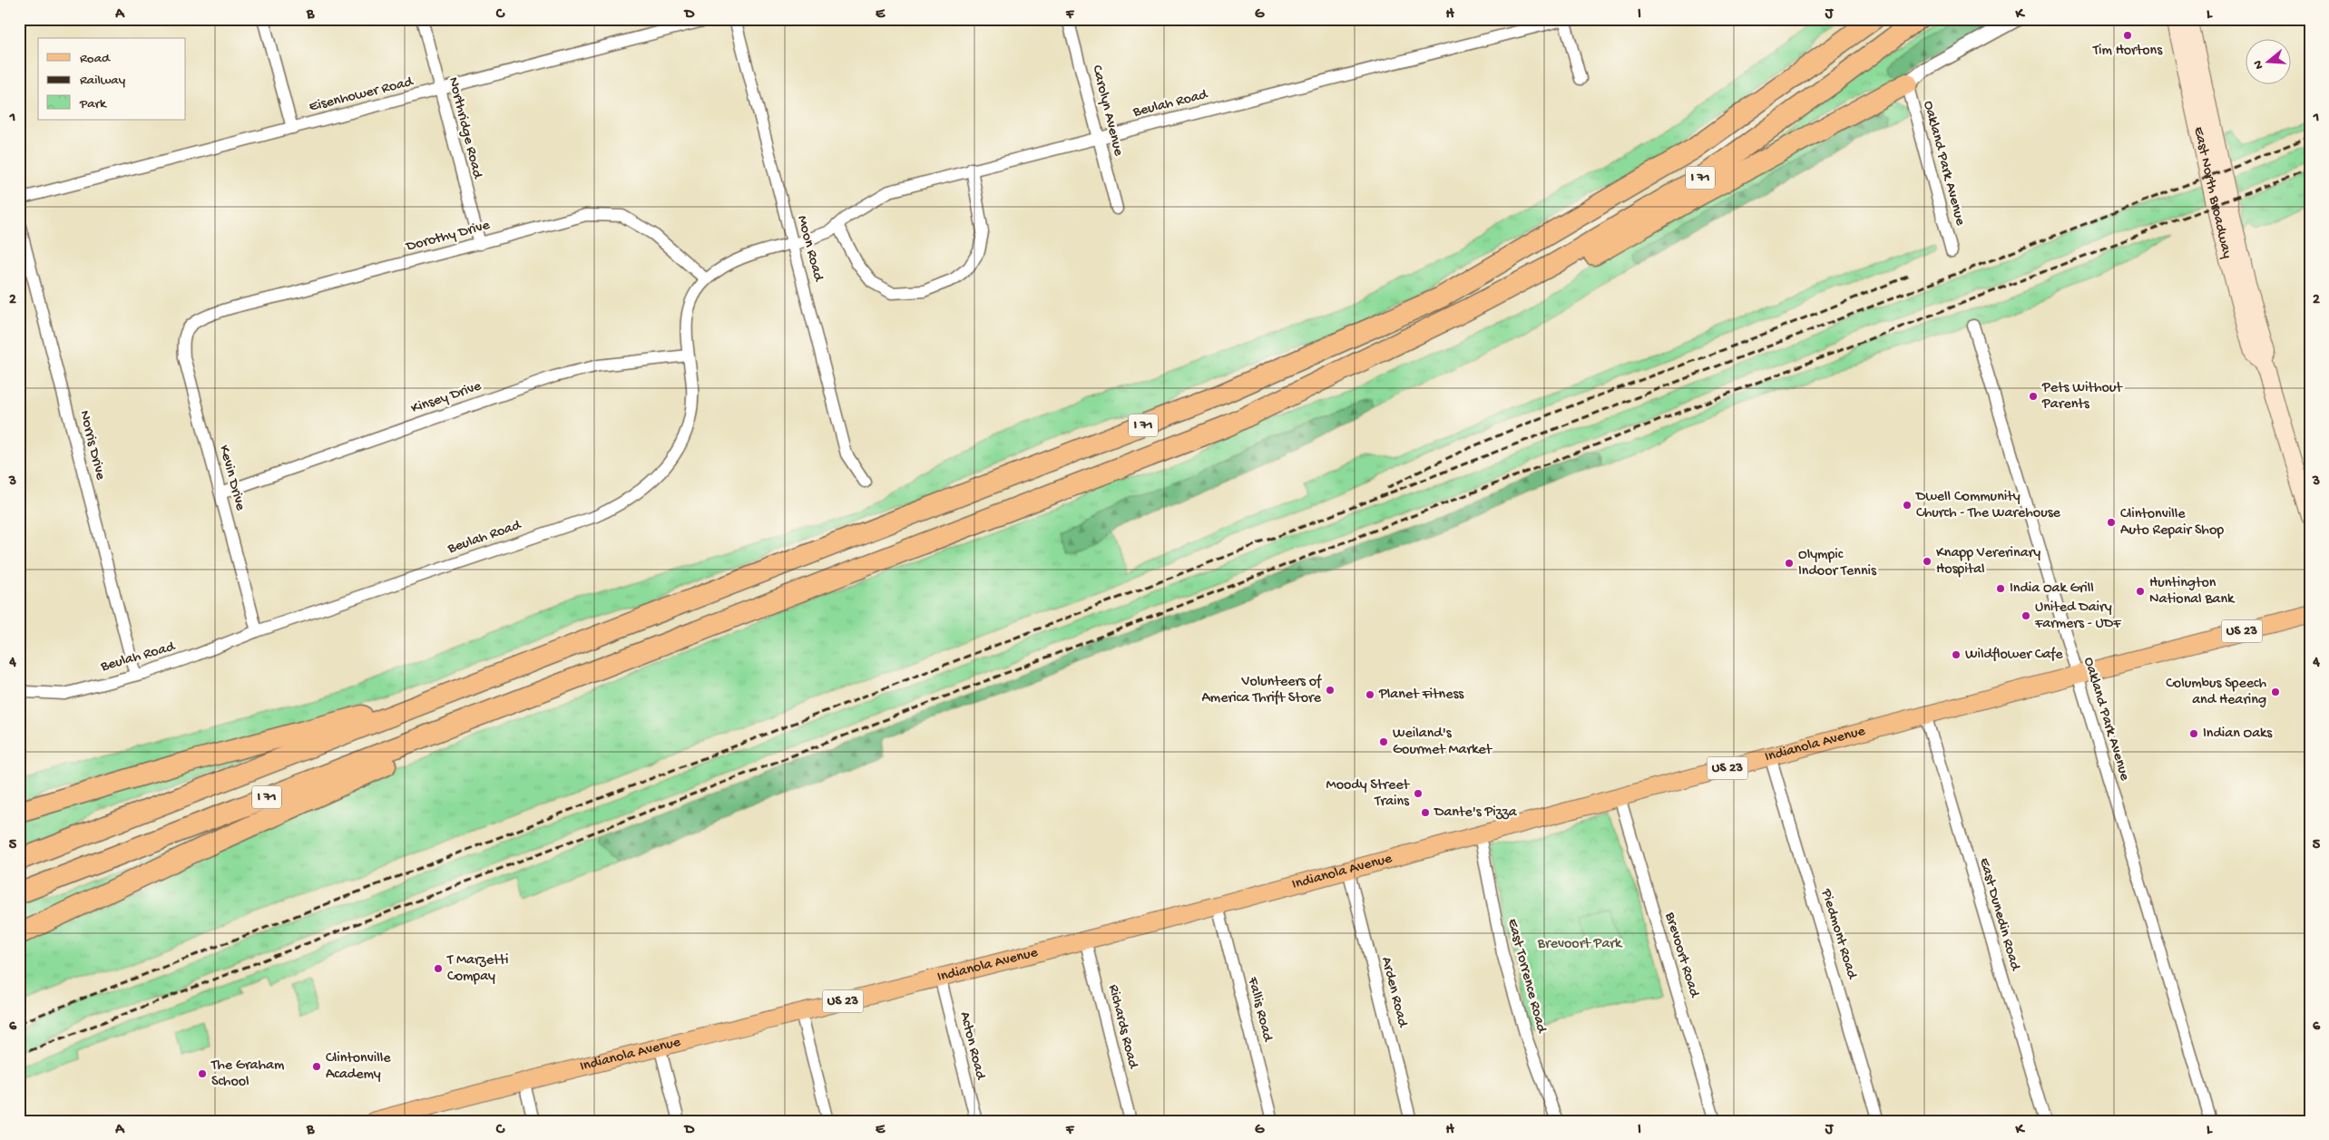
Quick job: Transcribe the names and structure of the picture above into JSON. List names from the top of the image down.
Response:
{
  "streets": {
    "highway": ["I 71"],
    "main road": ["East North Broadway", "US 23", "Indianola Avenue"],
    "street": [
      "Eisenhower Road",
      "Beulah Road",
      "Carolyn Avenue",
      "Northridge Road",
      "Oakland Park Avenue",
      "Dorothy Drive",
      "Moon Road",
      "Kinsey Drive",
      "Norris Drive",
      "Kevin Drive",
      "East Dunedin Road",
      "Piedmont Road",
      "Brevoort Road",
      "East Torrence Road",
      "Arden Road",
      "Fallis Road",
      "Richards Road",
      "Acton Road"
    ]
  },
  "crossings": [
    ["Eisenhower Road", "Northridge Road"],
    ["Beulah Road", "Carolyn Avenue"],
    ["Beulah Road", "Dorothy Drive"],
    ["Beulah Road", "Moon Road"],
    ["Beulah Road", "Kinsey Drive"],
    ["Beulah Road", "Norris Drive"],
    ["Beulah Road", "Kevin Drive"],
    ["Northridge Road", "Dorothy Drive"],
    ["Oakland Park Avenue", "Indianola Avenue"],
    ["Dorothy Drive", "Kevin Drive"],
    ["Kinsey Drive", "Kevin Drive"],
    ["Indianola Avenue", "East Dunedin Road"],
    ["Indianola Avenue", "Piedmont Road"],
    ["Indianola Avenue", "Brevoort Road"],
    ["Indianola Avenue", "East Torrence Road"],
    ["Indianola Avenue", "Arden Road"],
    ["Indianola Avenue", "Fallis Road"],
    ["Indianola Avenue", "Richards Road"],
    ["Indianola Avenue", "Acton Road"]
  ],
  "parks": ["Brevoort Park"],
  "places": [
    "Tim Hortons",
    "Pets Without Parents",
    "Dwell Community Church - The Warehouse",
    "Clintonville Auto Repair Shop",
    "Knapp Vererinary Hospital",
    "Olympic Indoor Tennis",
    "India Oak Grill",
    "Huntington National Bank",
    "United Dairy Farmers - UDF",
    "Wildflower Cafe",
    "Volunteers of America Thrift Store",
    "Columbus Speech and Hearing",
    "Planet Fitness",
    "Indian Oaks",
    "Weiland's Gourmet Market",
    "Moody Street Trains",
    "Dante's Pizza",
    "T Marzetti Compay",
    "Clintonville Academy",
    "The Graham School"
  ],
  "legend": ["Road", "Railway", "Park"],
  "north": "left",
  "grid": {
    "columns": [
      "A",
      "B",
      "C",
      "D",
      "E",
      "F",
      "G",
      "H",
      "I",
      "J",
      "K",
      "L"
    ],
    "rows": [
      "1",
      "2",
      "3",
      "4",
      "5",
      "6"
    ]
  }
}
